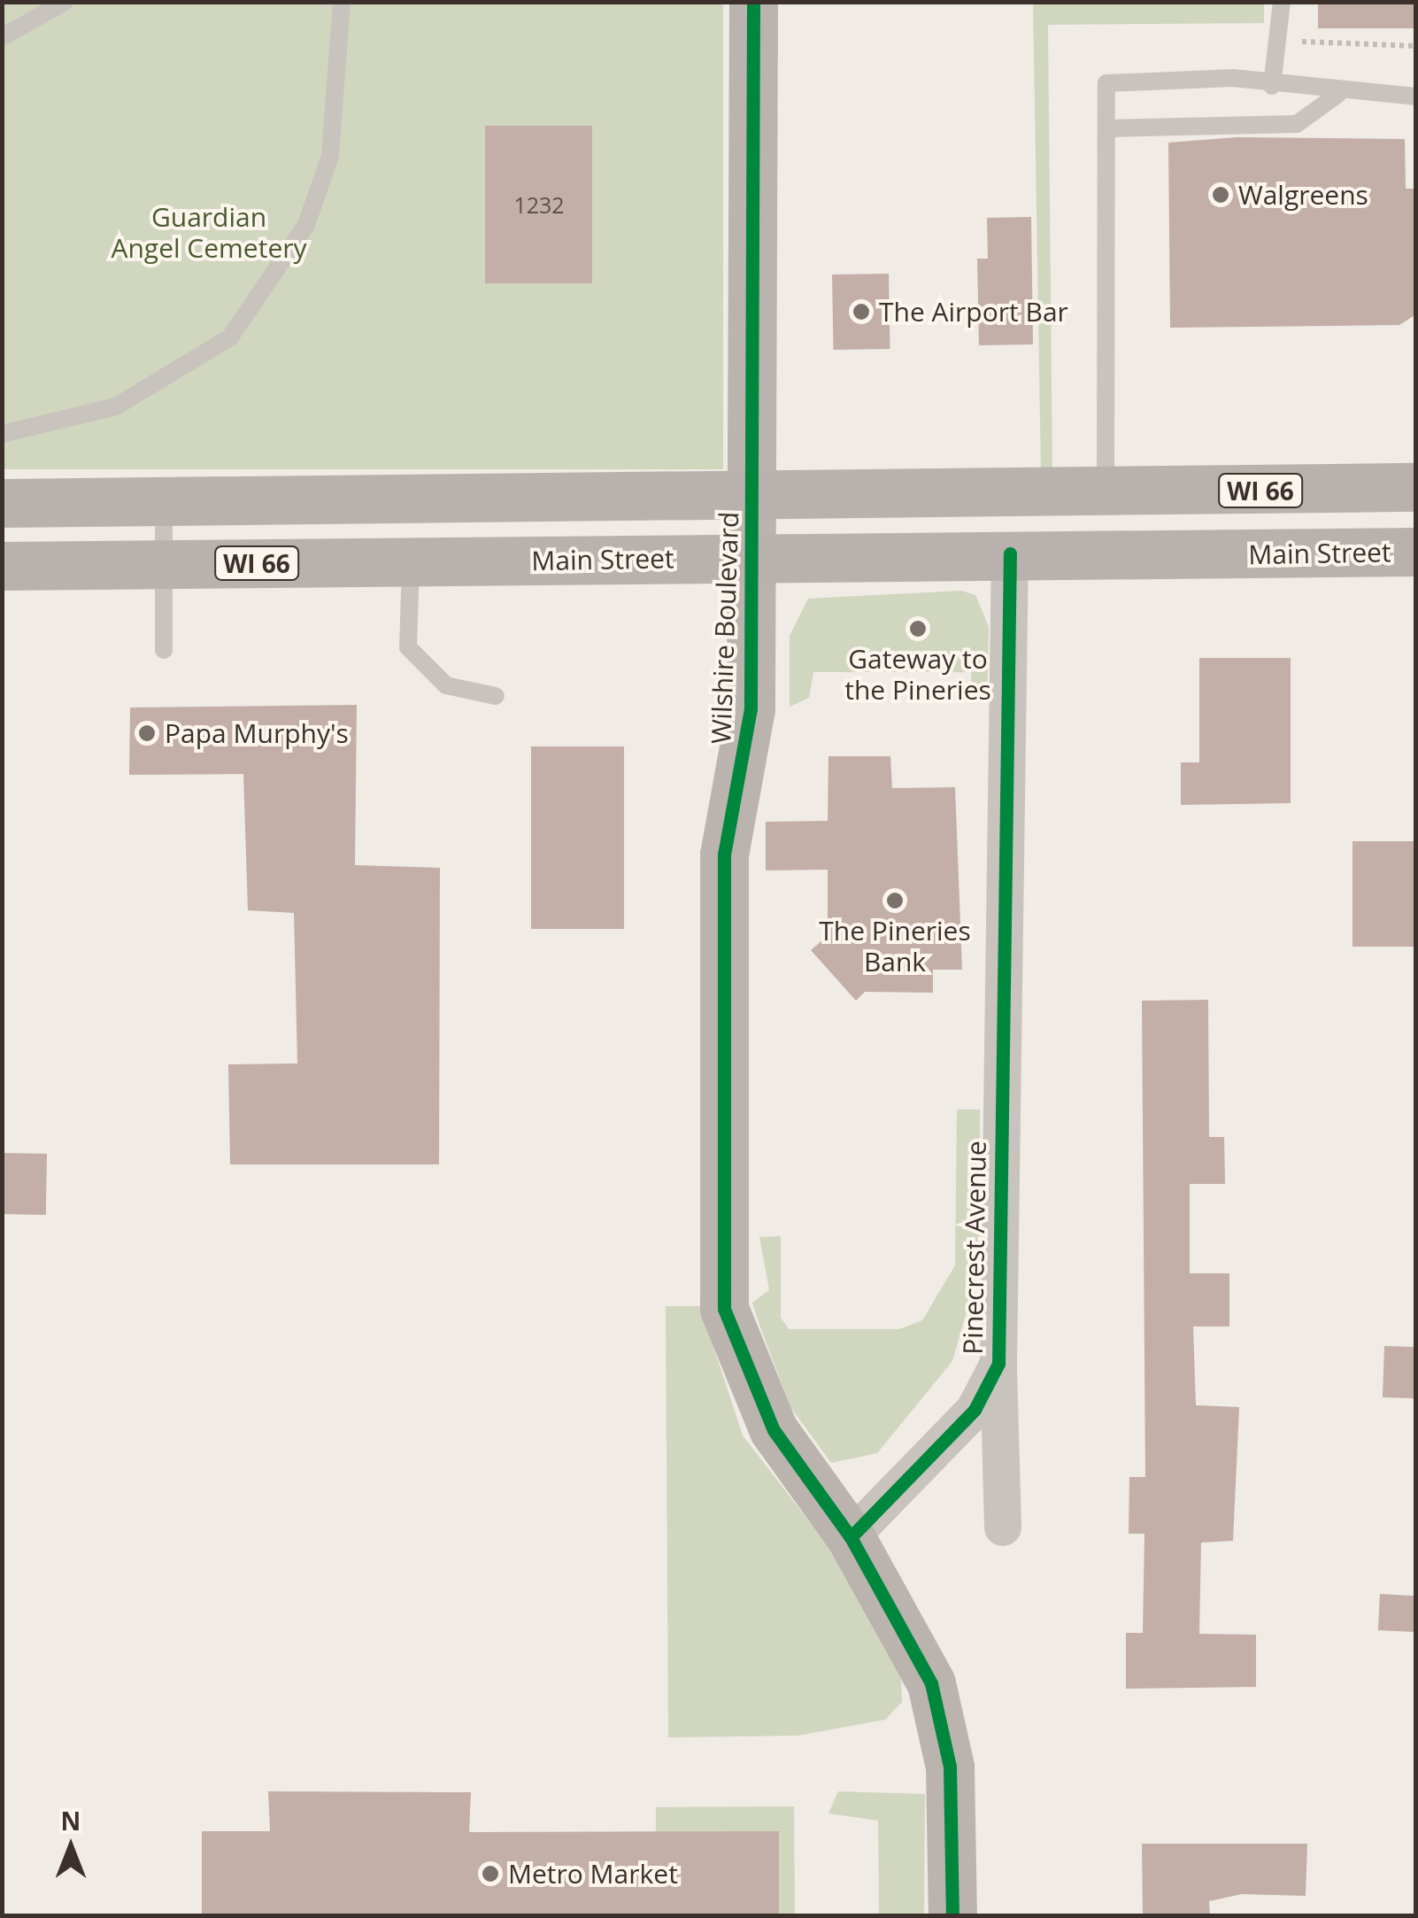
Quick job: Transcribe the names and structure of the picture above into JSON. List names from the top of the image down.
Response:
{
  "streets": {
    "main road": ["WI 66", "Main Street"],
    "street": ["Wilshire Boulevard", "Pinecrest Avenue"]
  },
  "crossings": [
    ["WI 66", "Wilshire Boulevard"],
    ["Main Street", "Wilshire Boulevard"],
    ["Main Street", "Pinecrest Avenue"],
    ["Wilshire Boulevard", "Pinecrest Avenue"]
  ],
  "parks": ["Guardian Angel Cemetery"],
  "places": [
    "Walgreens",
    "The Airport Bar",
    "Gateway to the Pineries",
    "Papa Murphy's",
    "The Pineries Bank",
    "Metro Market"
  ],
  "house_numbers": ["1232"],
  "north": "top"
}
